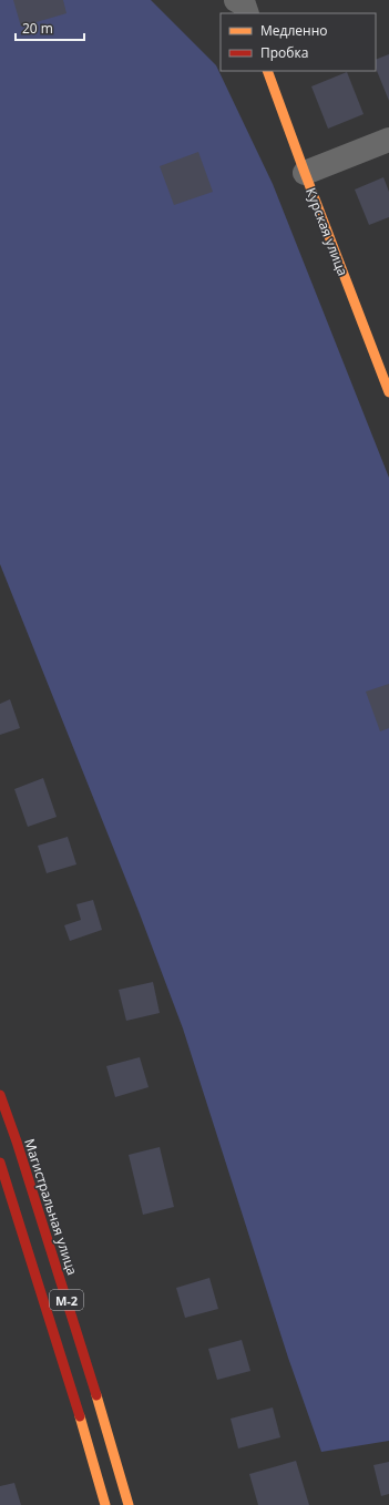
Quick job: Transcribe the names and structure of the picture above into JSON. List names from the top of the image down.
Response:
{
  "streets": {
    "main road": ["Курская улица", "Магистральная улица", "М-2"]
  },
  "legend": ["Медленно", "Пробка"],
  "scale_bar": "20 m"
}
